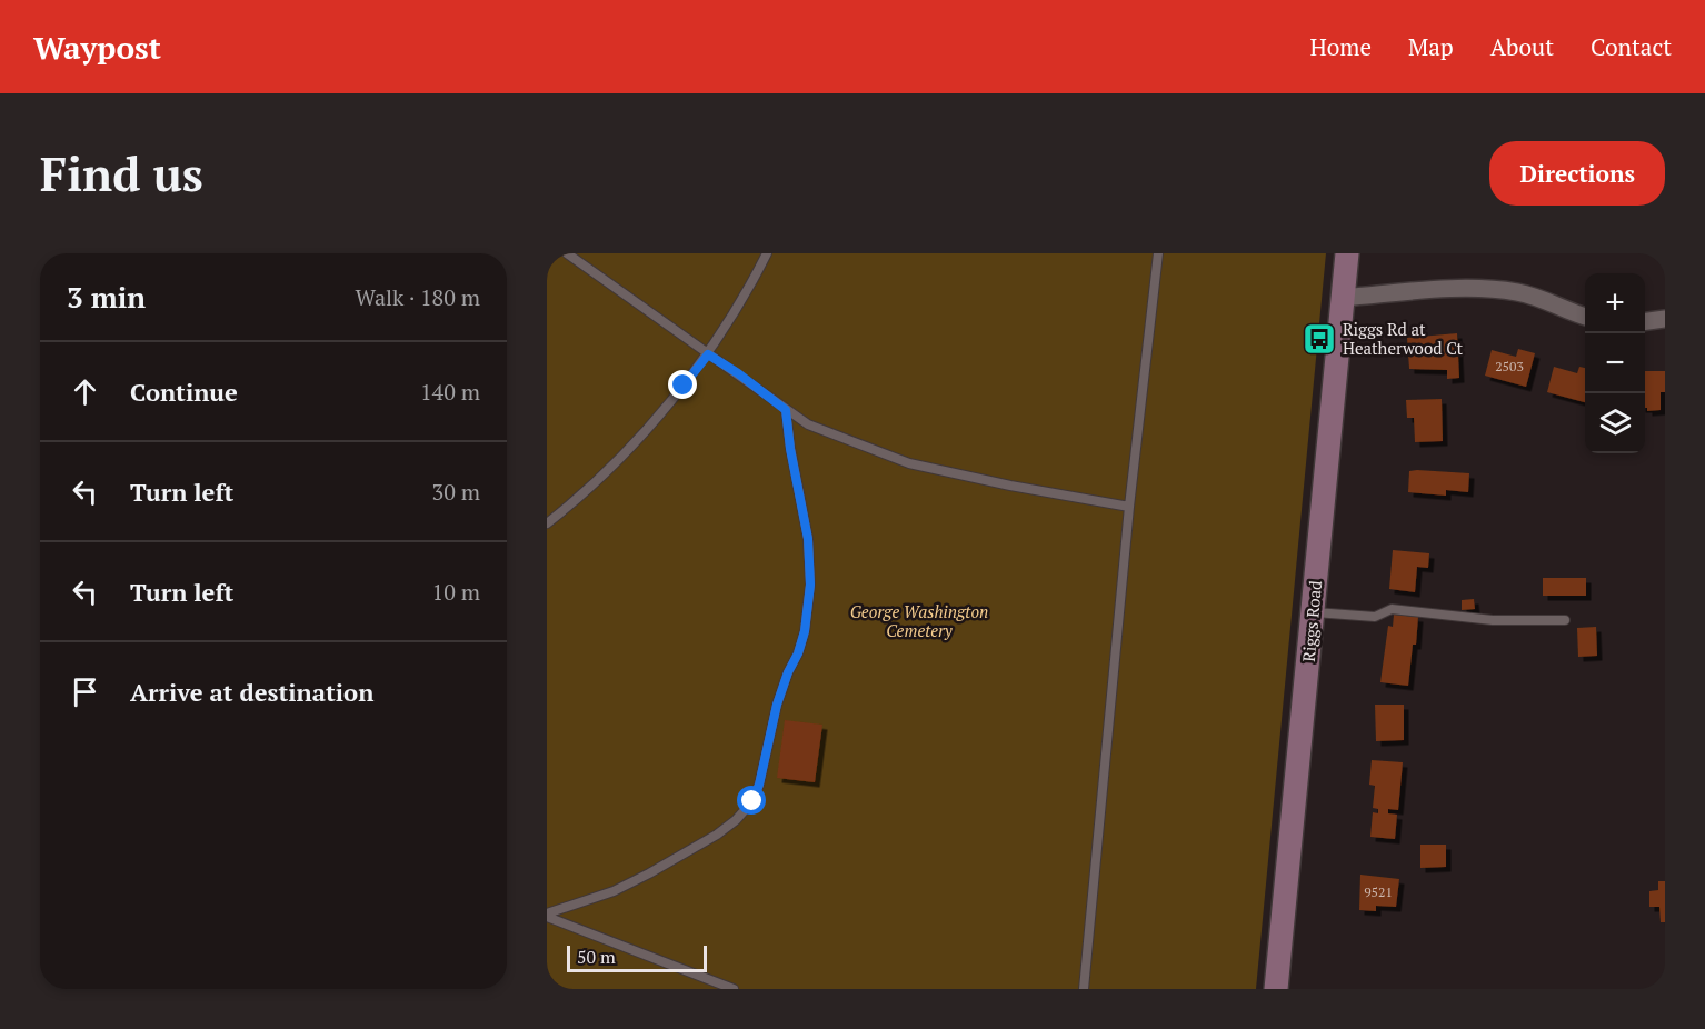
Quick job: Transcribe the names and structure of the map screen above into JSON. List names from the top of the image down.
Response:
{
  "streets": {
    "main road": ["Riggs Road"]
  },
  "parks": ["George Washington Cemetery"],
  "places": {
    "bus stop": ["Riggs Rd at Heatherwood Ct"]
  },
  "house_numbers": ["2503", "9521"],
  "scale_bar": "50 m",
  "page": {
    "header": "Waypost",
    "nav": [
      "Home",
      "Map",
      "About",
      "Contact"
    ],
    "buttons": "Directions",
    "title": "Find us",
    "heading": ["3 min", "Walk · 180 m"],
    "map_buttons": ["+", "−"],
    "list": [
      ["Continue", "140 m"],
      ["Turn left", "30 m"],
      ["Turn left", "10 m"],
      "Arrive at destination"
    ],
    "scale": "50 m"
  }
}
